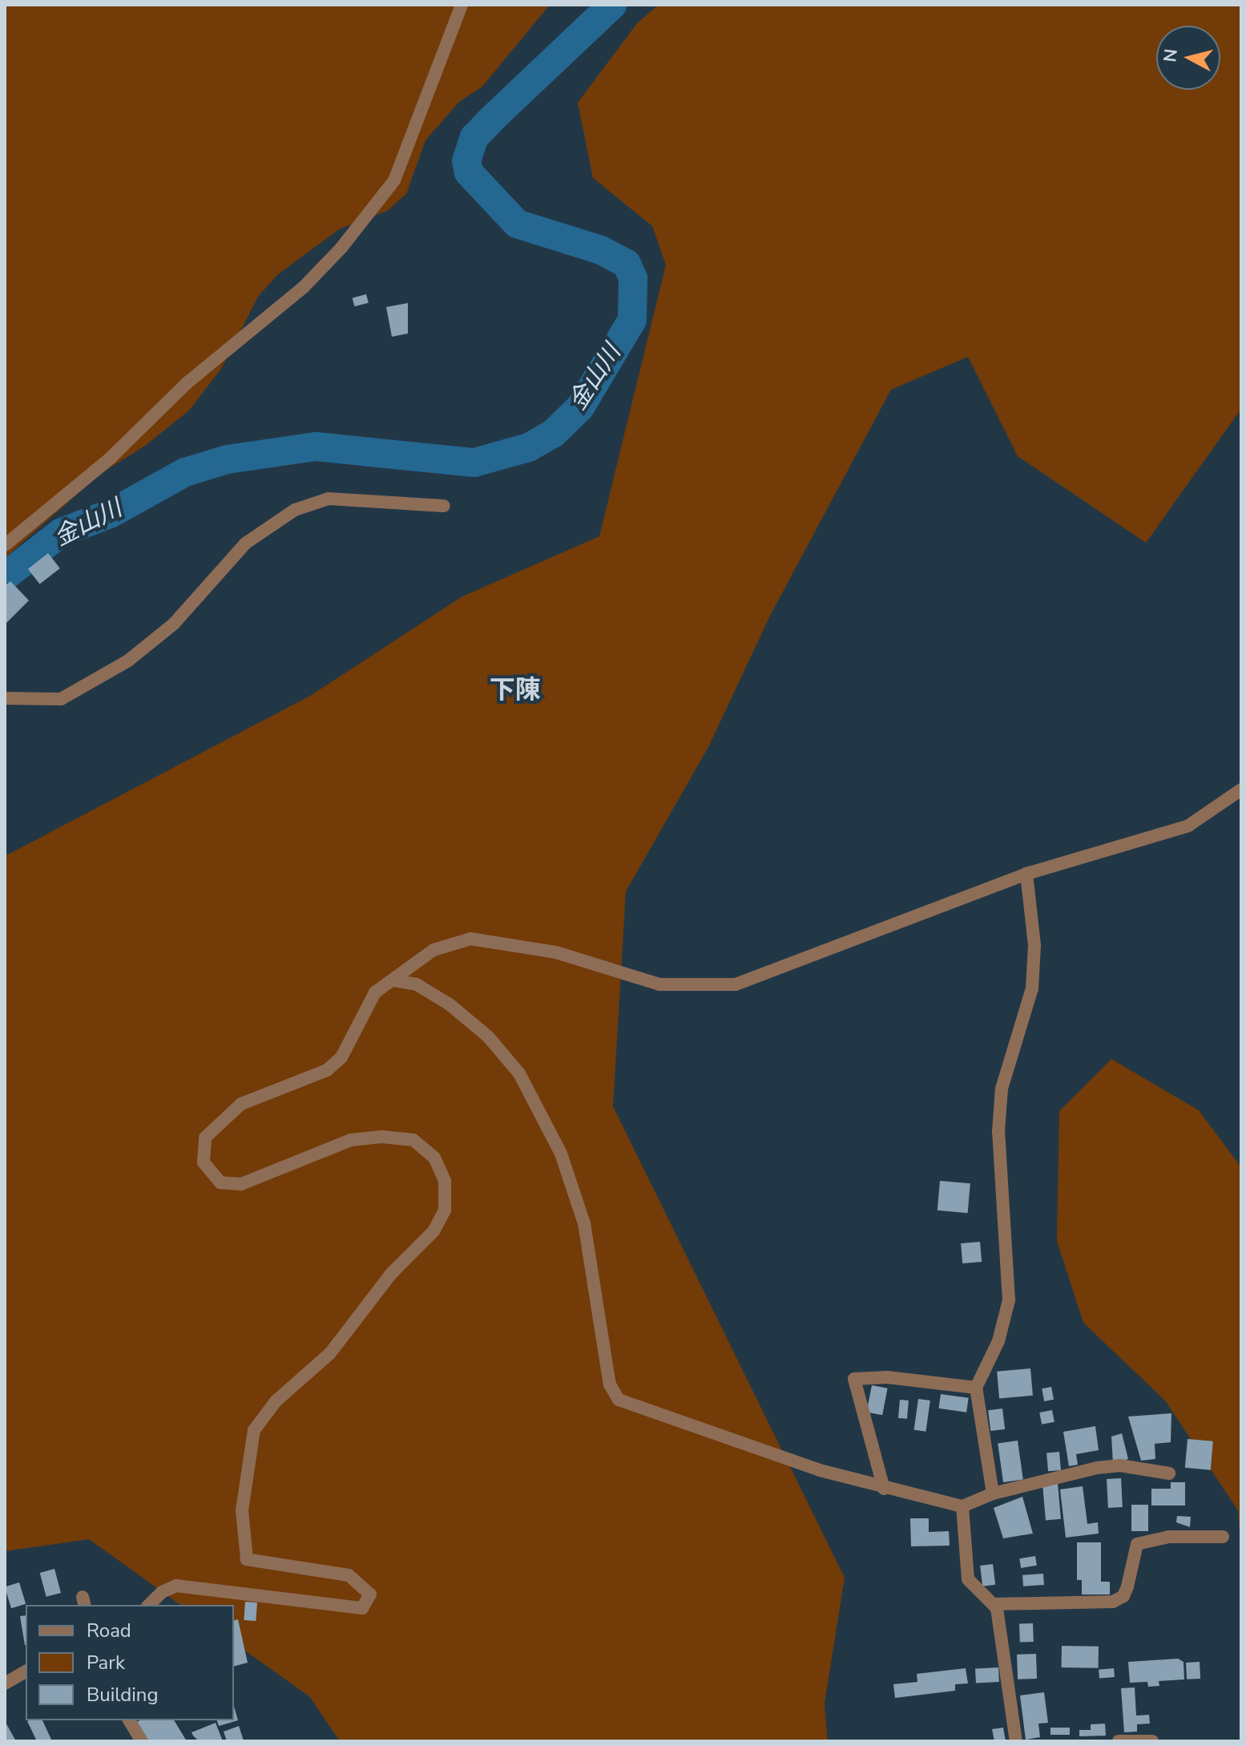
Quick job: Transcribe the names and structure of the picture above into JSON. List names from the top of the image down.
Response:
{
  "districts": ["下陳"],
  "water": ["金山川"],
  "legend": ["Road", "Park", "Building"],
  "north": "left"
}
